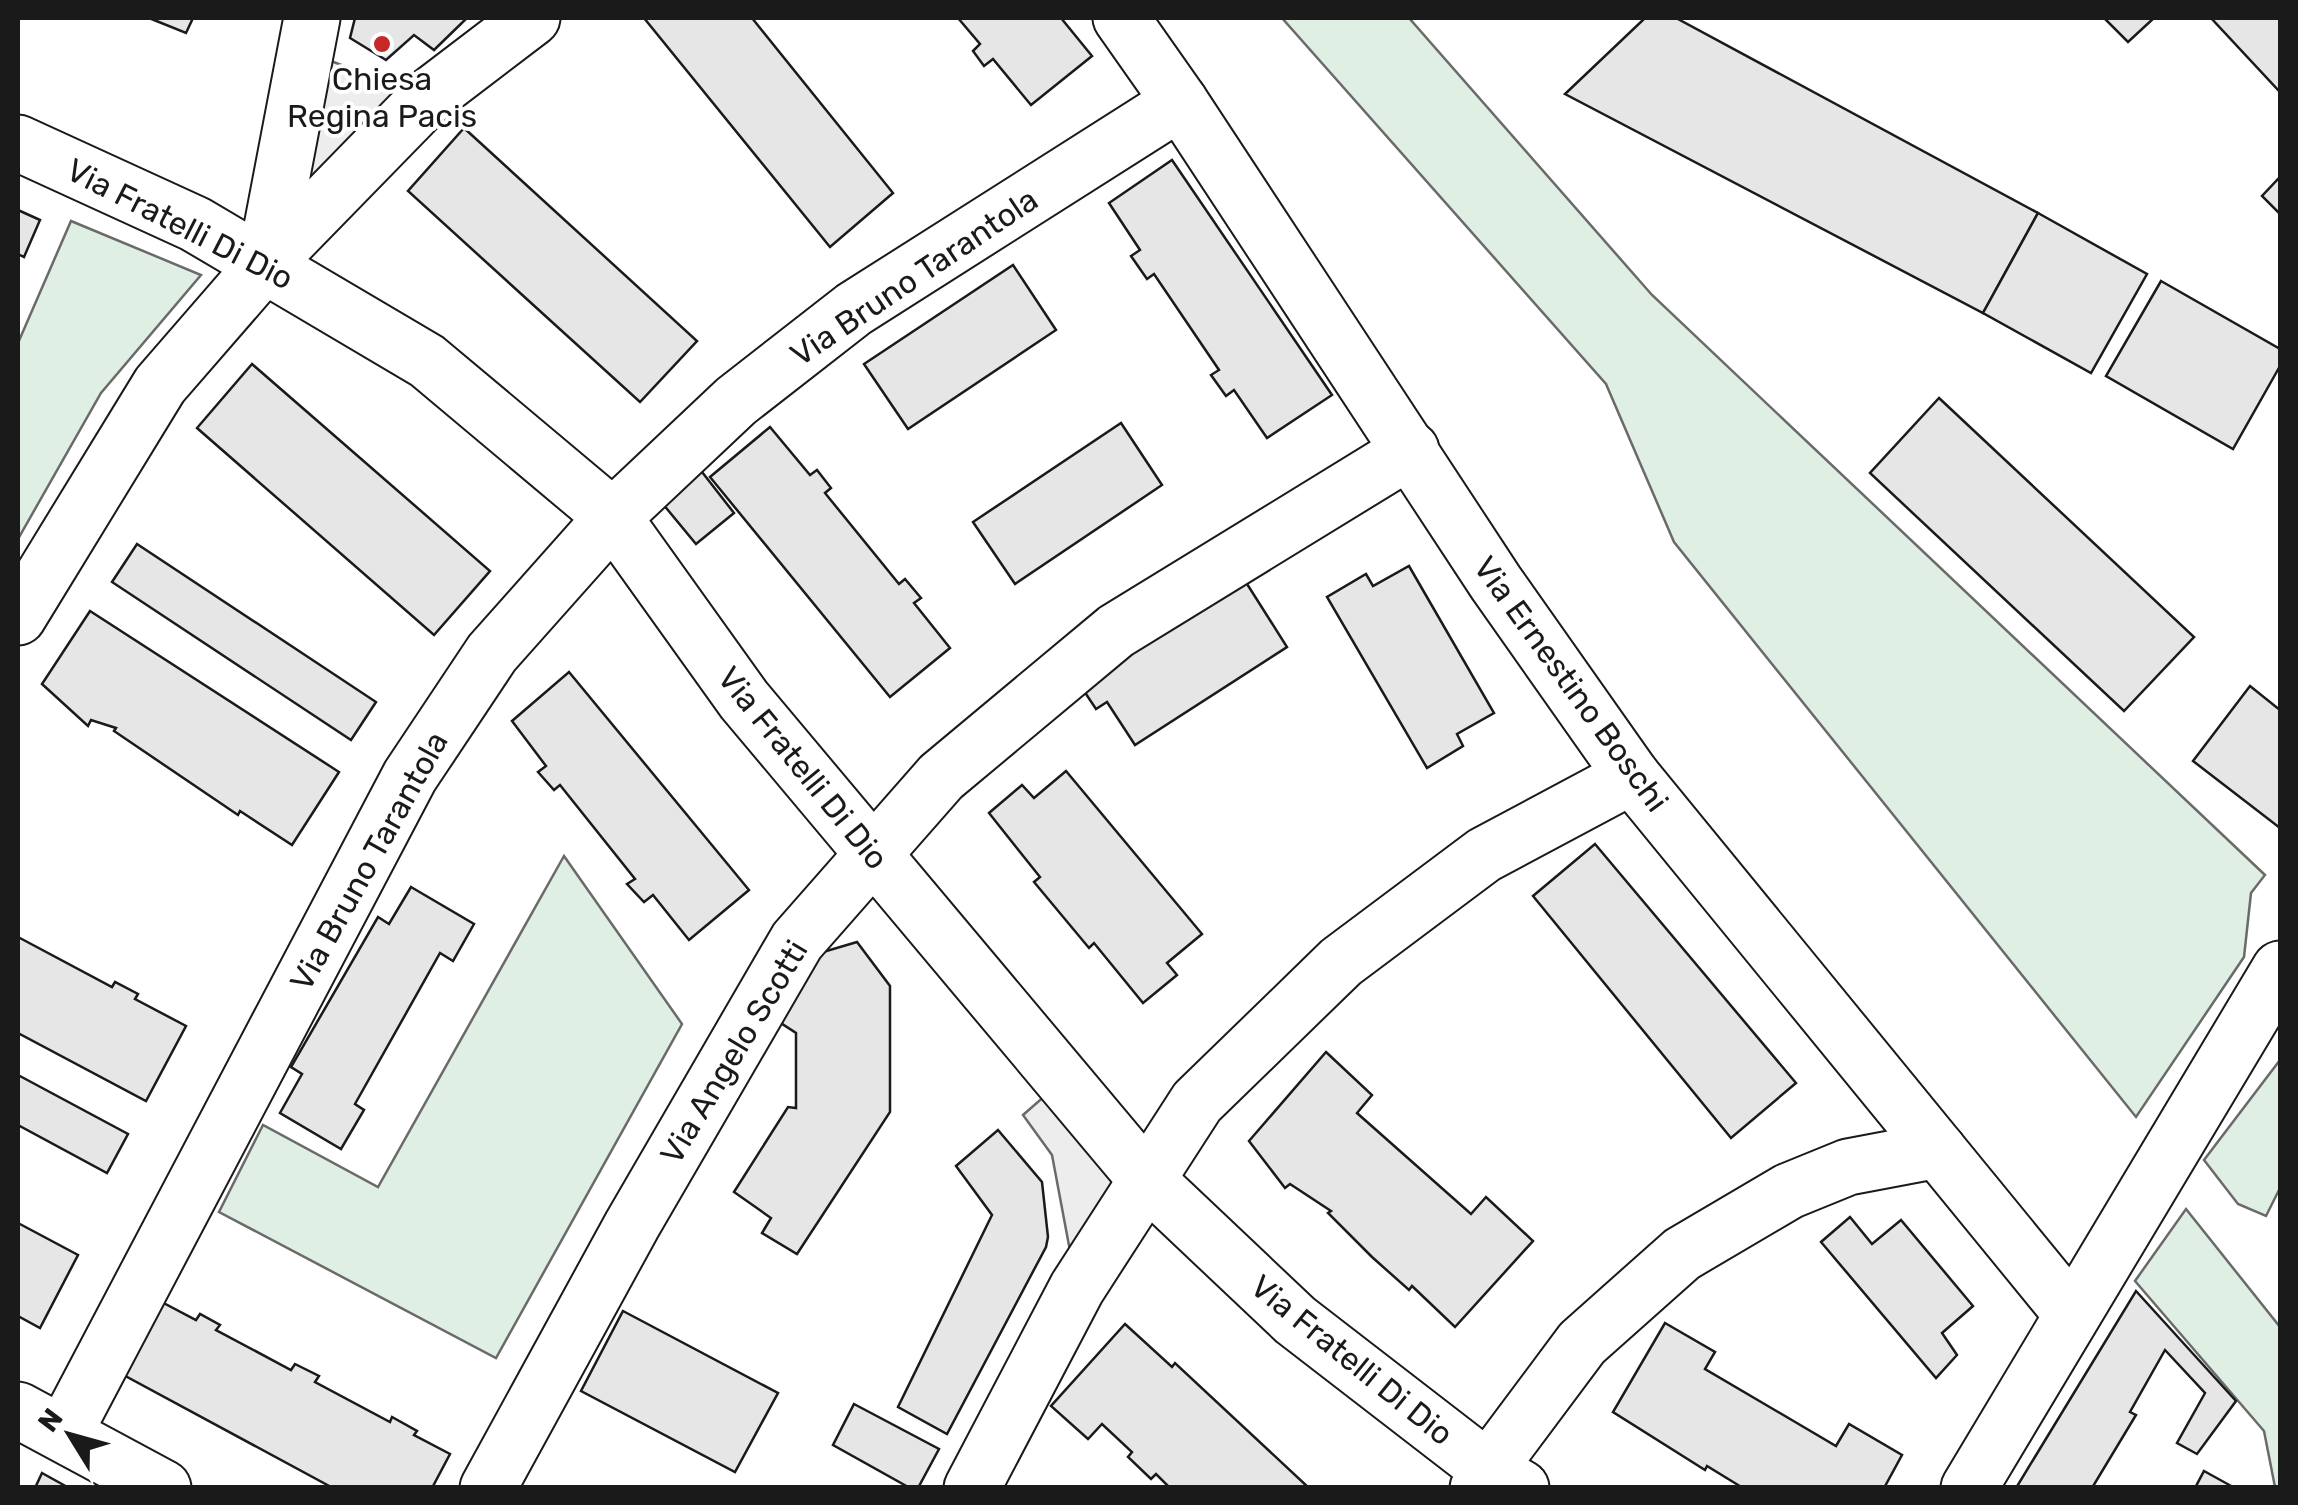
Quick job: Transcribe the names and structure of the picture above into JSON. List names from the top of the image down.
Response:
{
  "streets": {
    "street": [
      "Via Fratelli Di Dio",
      "Via Bruno Tarantola",
      "Via Ernestino Boschi",
      "Via Angelo Scotti"
    ]
  },
  "crossings": [
    ["Via Fratelli Di Dio", "Via Bruno Tarantola"],
    ["Via Fratelli Di Dio", "Via Angelo Scotti"],
    ["Via Bruno Tarantola", "Via Ernestino Boschi"],
    ["Via Ernestino Boschi", "Via Angelo Scotti"]
  ],
  "places": ["Chiesa Regina Pacis"],
  "north": "top left"
}
